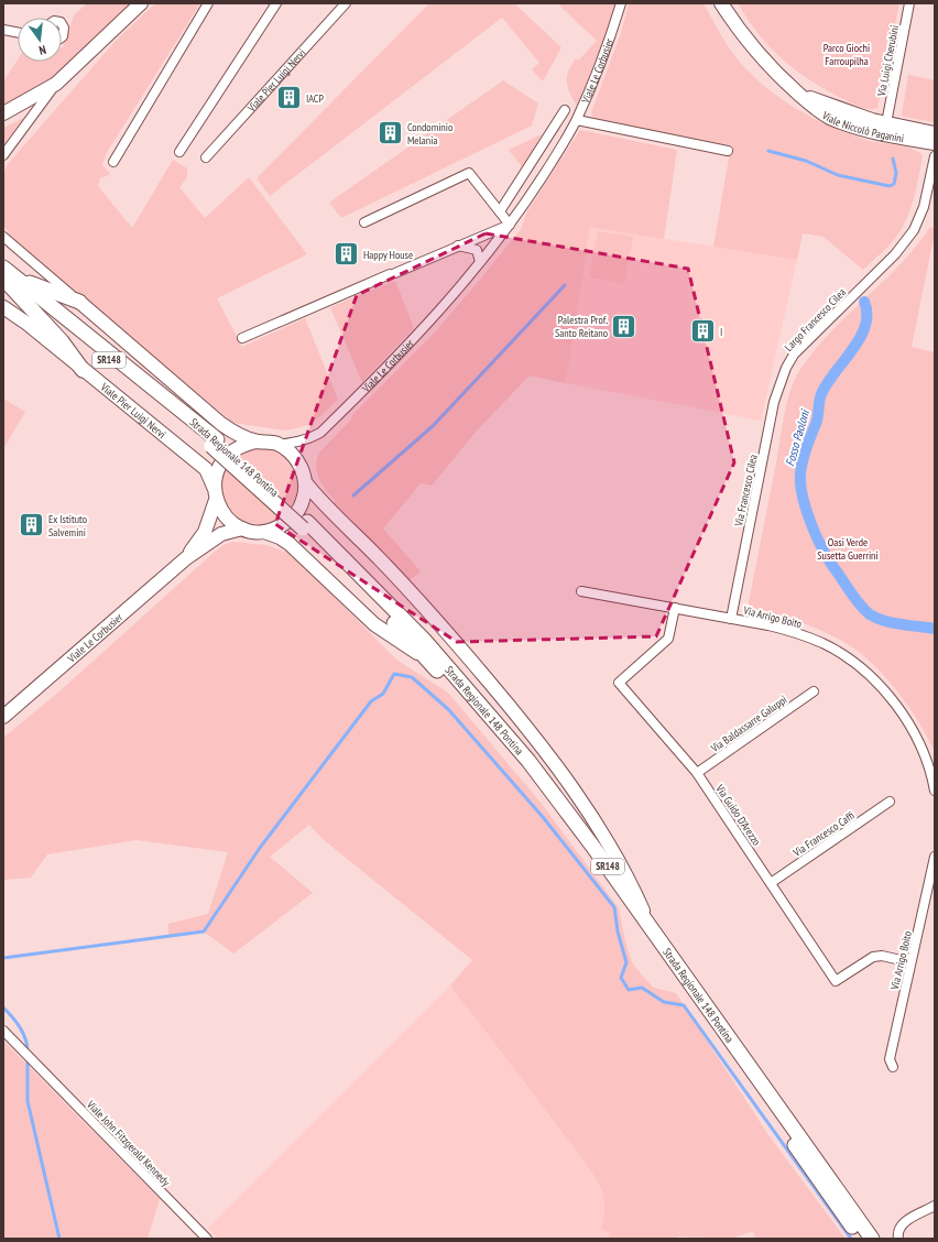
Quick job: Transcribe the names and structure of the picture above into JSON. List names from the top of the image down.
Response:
{
  "streets": {
    "main road": ["SR148", "Strada Regionale 148 Pontina"],
    "street": [
      "Via Luigi Cherubini",
      "Viale Le Corbusier",
      "Viale Pier Luigi Nervi",
      "Viale Niccolò Paganini",
      "Largo Francesco Cilea",
      "Via Francesco Cilea",
      "Via Arrigo Boito",
      "Via Baldassarre Galuppi",
      "Via Guido D'Arezzo",
      "Via Francesco Caffi",
      "Viale John Fitzgerald Kennedy"
    ]
  },
  "crossings": [
    ["Via Luigi Cherubini", "Viale Niccolò Paganini"],
    ["Viale Le Corbusier", "Viale Pier Luigi Nervi"],
    ["Largo Francesco Cilea", "Via Francesco Cilea"],
    ["Via Francesco Cilea", "Via Arrigo Boito"],
    ["Via Arrigo Boito", "Via Guido D'Arezzo"],
    ["Via Baldassarre Galuppi", "Via Guido D'Arezzo"],
    ["Via Guido D'Arezzo", "Via Francesco Caffi"]
  ],
  "water": ["Fosso Paoloni"],
  "parks": ["Parco Giochi Farroupilha", "Oasi Verde Susetta Guerrini"],
  "places": {
    "building": [
      "IACP",
      "Condominio Melania",
      "Happy House",
      "Palestra Prof. Santo Reitano",
      "I",
      "Ex Istituto Salvemini"
    ]
  },
  "north": "bottom"
}
